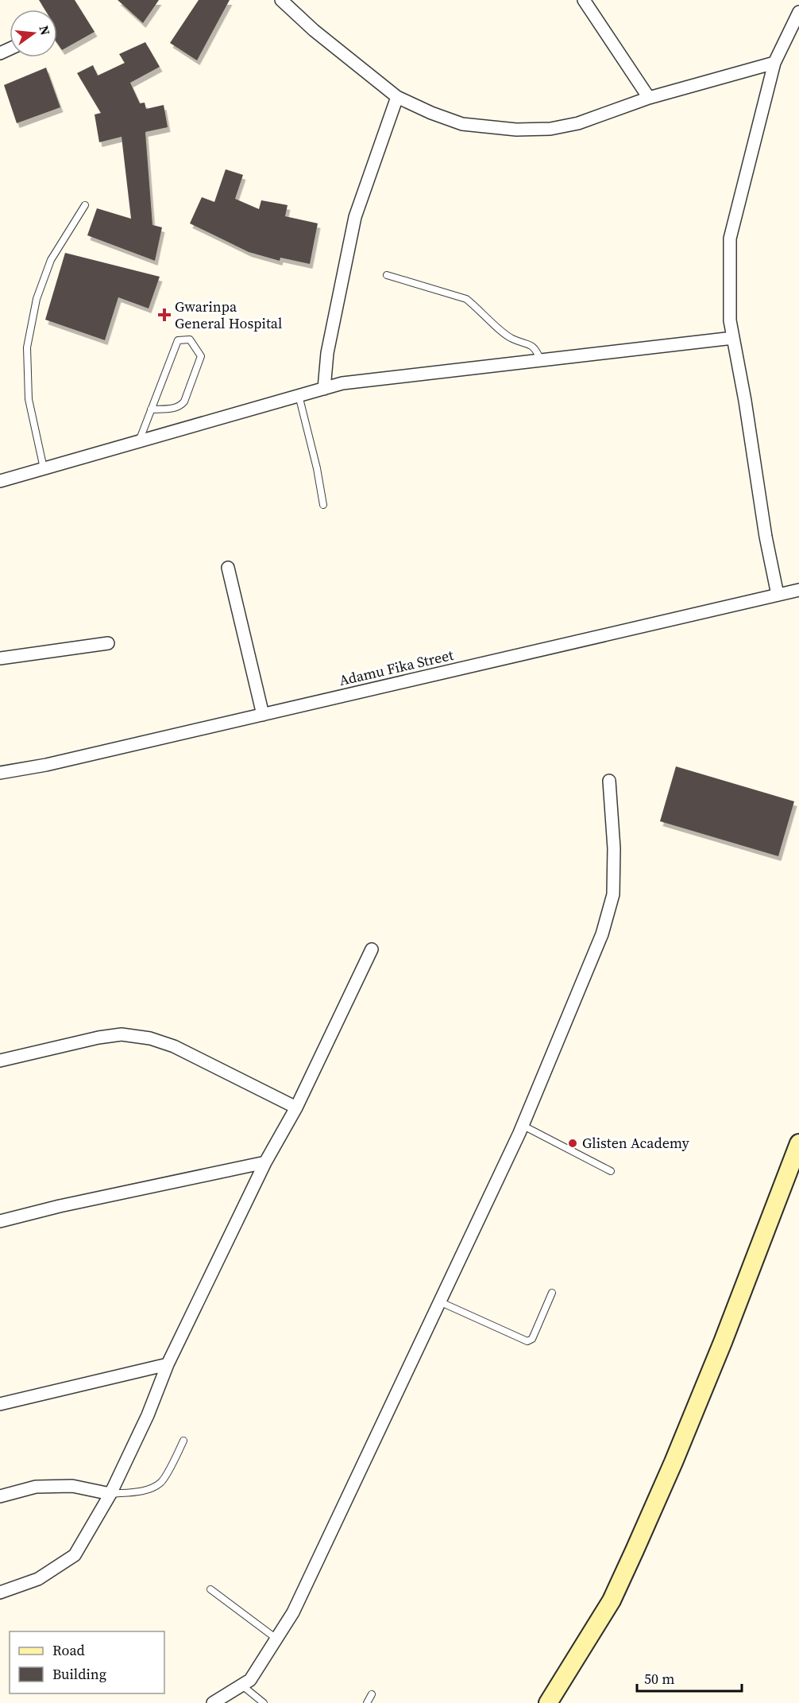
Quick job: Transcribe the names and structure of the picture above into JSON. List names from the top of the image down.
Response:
{
  "streets": {
    "street": ["Adamu Fika Street"]
  },
  "places": {
    "health": ["Gwarinpa General Hospital"],
    "other": ["Glisten Academy"]
  },
  "legend": ["Road", "Building"],
  "scale_bar": "50 m",
  "north": "right"
}
